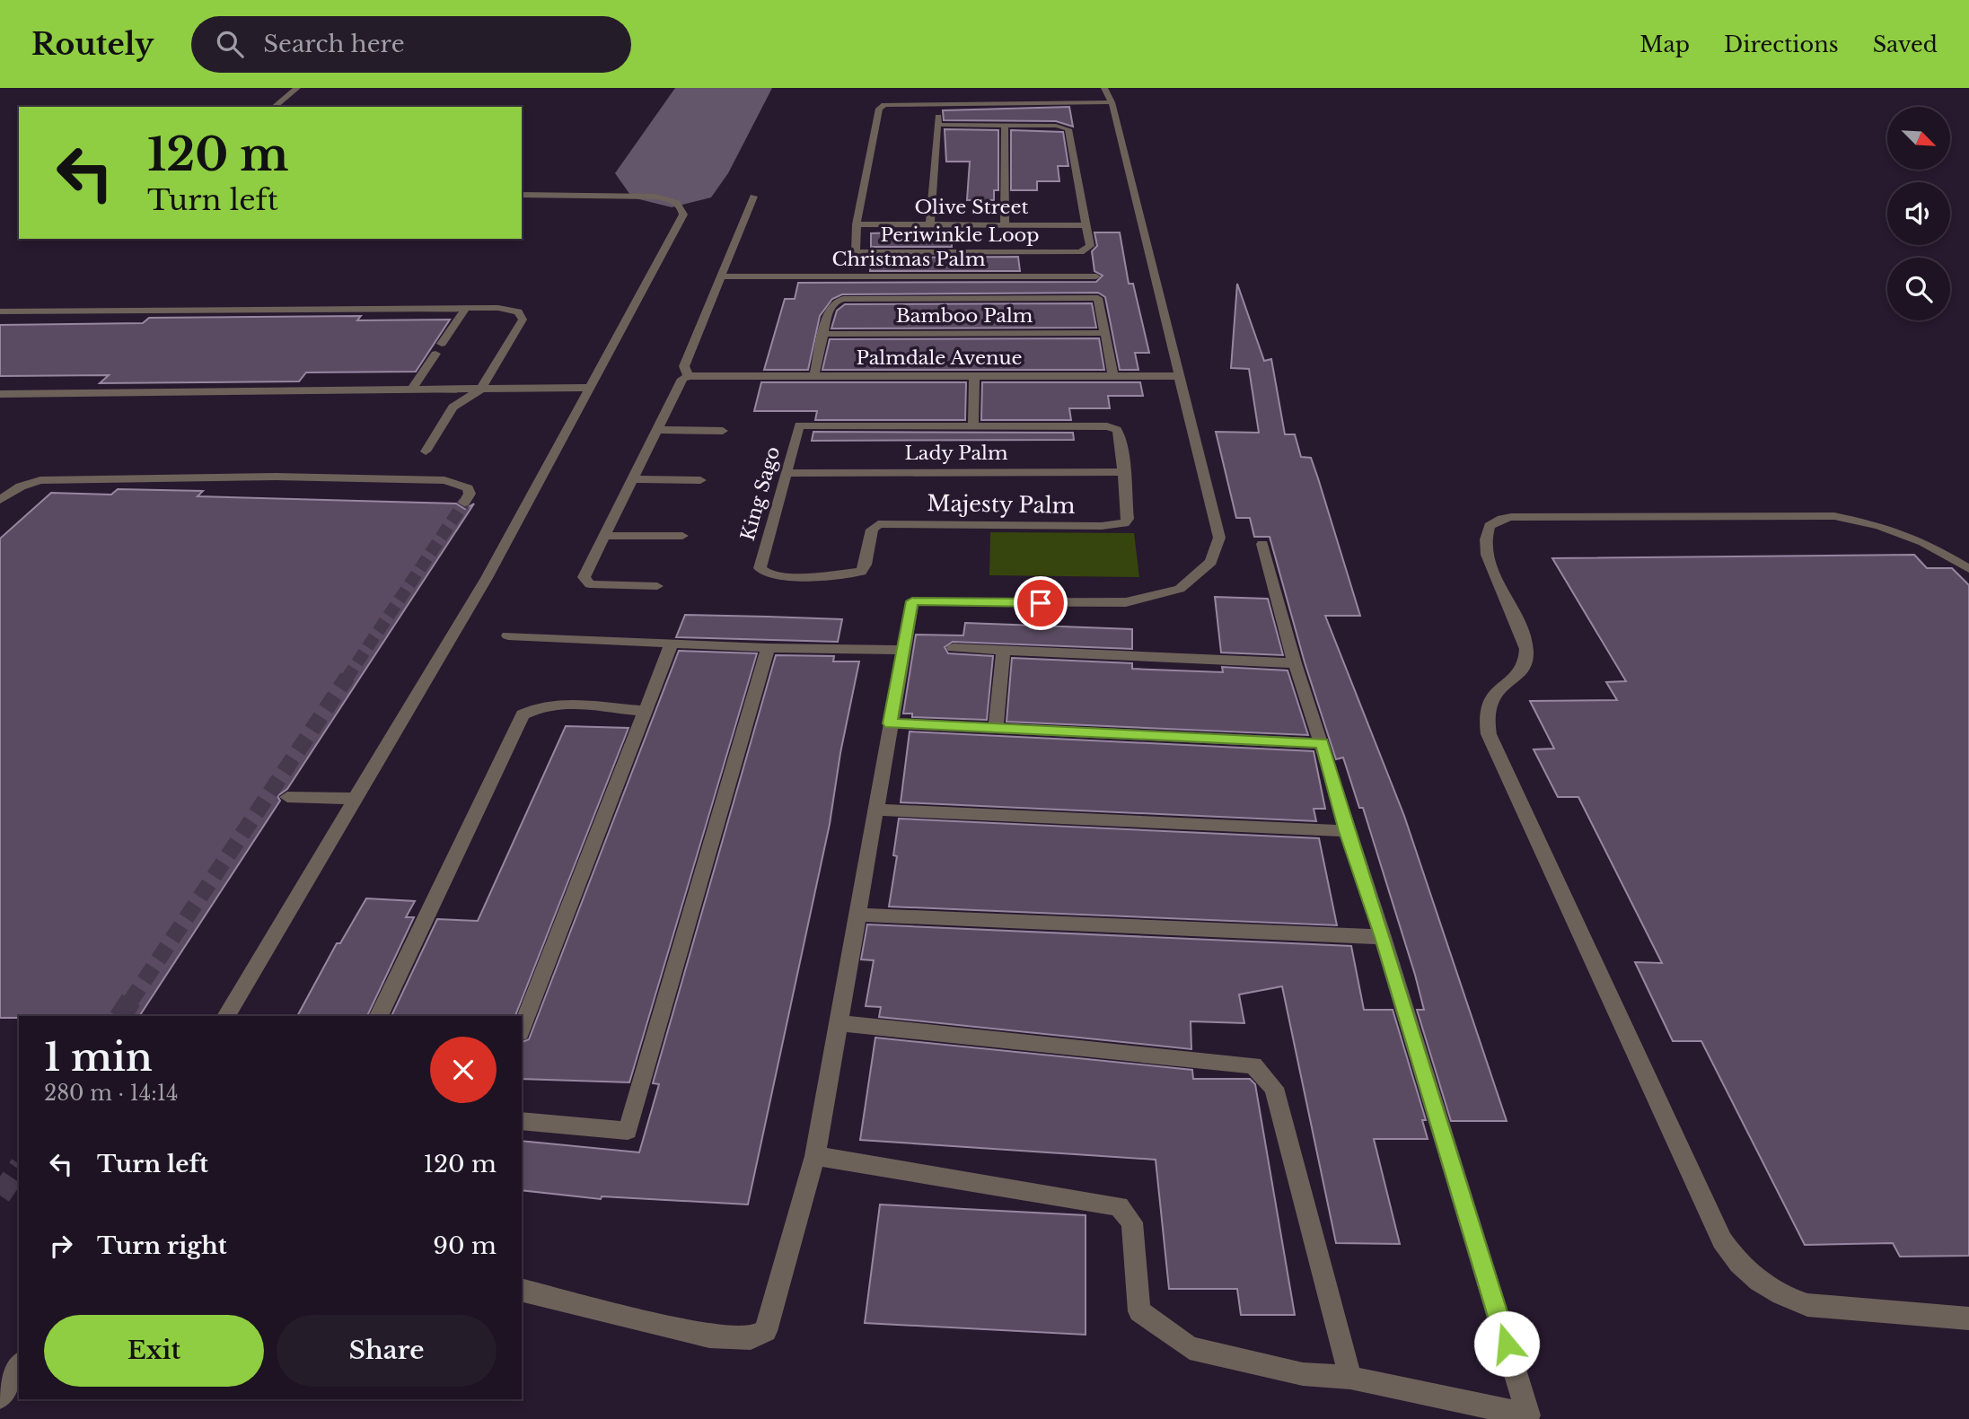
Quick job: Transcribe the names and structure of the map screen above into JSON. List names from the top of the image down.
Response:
{
  "streets": {
    "street": [
      "Olive Street",
      "Periwinkle Loop",
      "Christmas Palm",
      "Bamboo Palm",
      "Palmdale Avenue",
      "Lady Palm",
      "King Sago",
      "Majesty Palm"
    ]
  },
  "crossings": [
    ["Olive Street", "Periwinkle Loop"],
    ["Lady Palm", "King Sago"],
    ["Lady Palm", "Majesty Palm"],
    ["King Sago", "Majesty Palm"]
  ],
  "north": "bottom right",
  "page": {
    "header": "Routely",
    "search": "Search here",
    "nav": ["Map", "Directions", "Saved"],
    "turn": ["120 m", "Turn left"],
    "heading": ["1 min", "280 m · 14:14"],
    "list": [
      {
        "name": "Turn left",
        "value": "120 m"
      },
      {
        "name": "Turn right",
        "value": "90 m"
      }
    ],
    "buttons": ["Exit", "Share"]
  }
}
